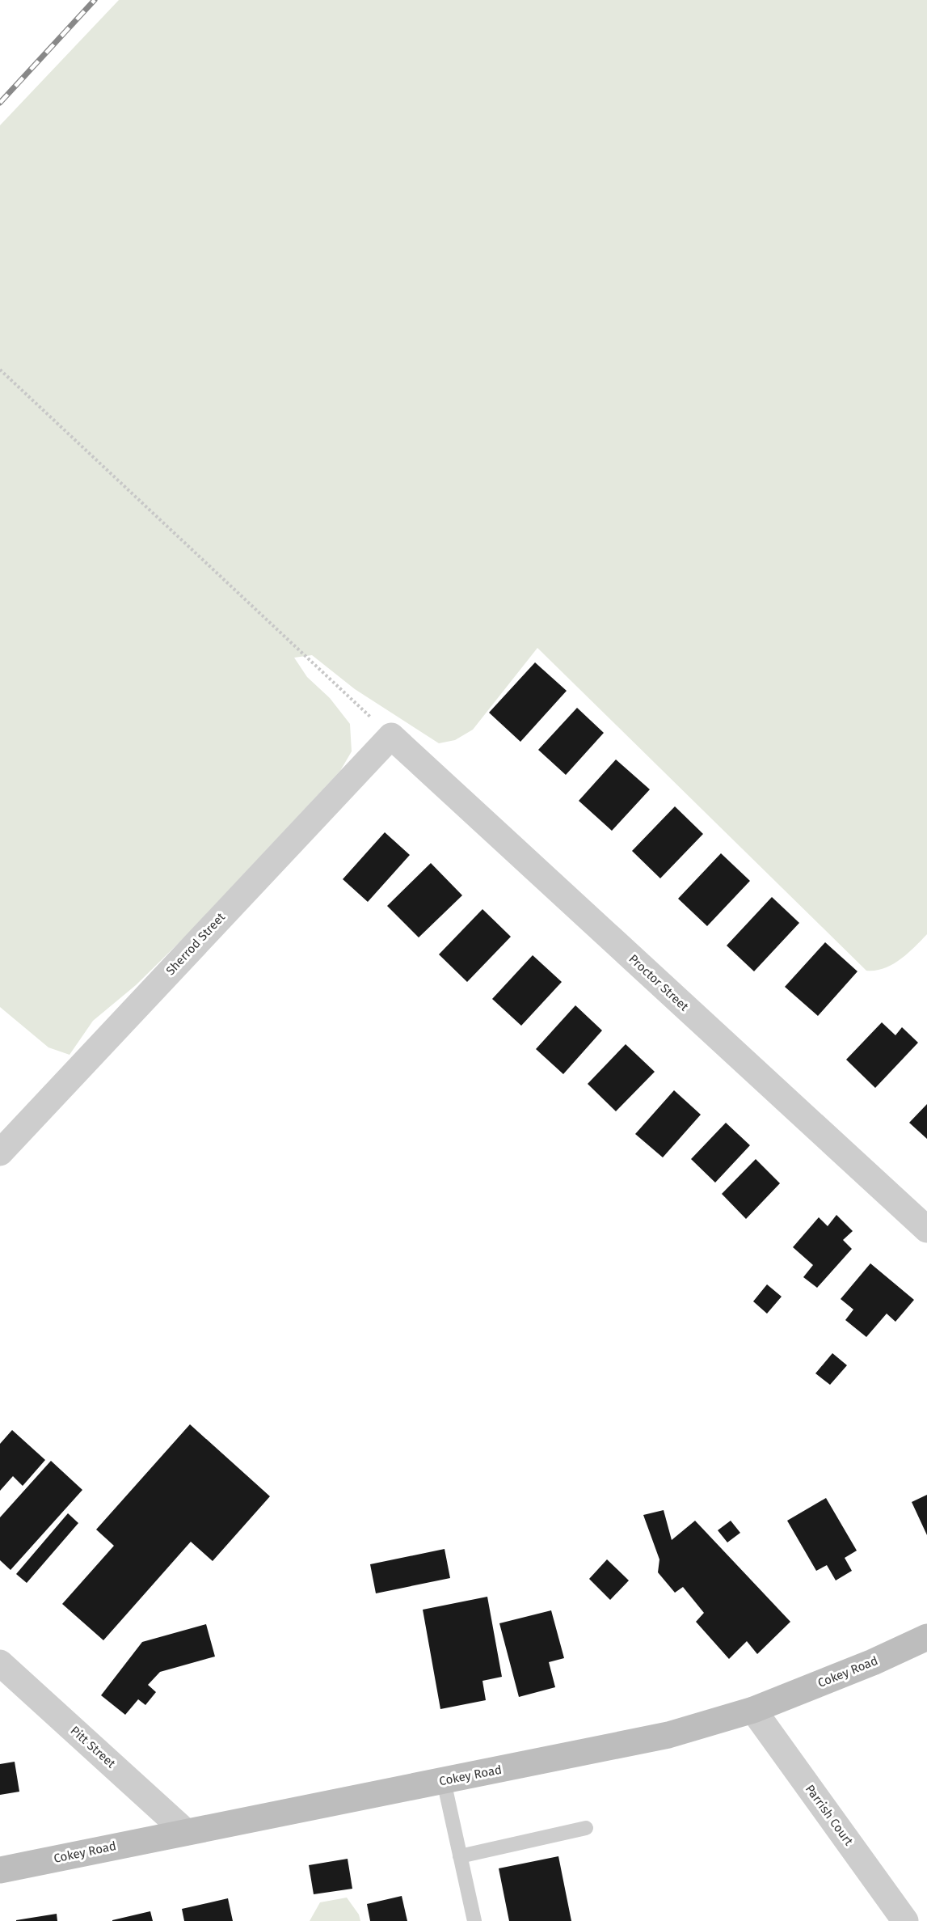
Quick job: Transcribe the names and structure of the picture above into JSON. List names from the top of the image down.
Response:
{
  "streets": {
    "street": [
      "Sherrod Street",
      "Proctor Street",
      "Cokey Road",
      "Pitt Street",
      "Parrish Court"
    ]
  },
  "crossings": [
    ["Sherrod Street", "Proctor Street"],
    ["Cokey Road", "Pitt Street"],
    ["Cokey Road", "Parrish Court"]
  ]
}
